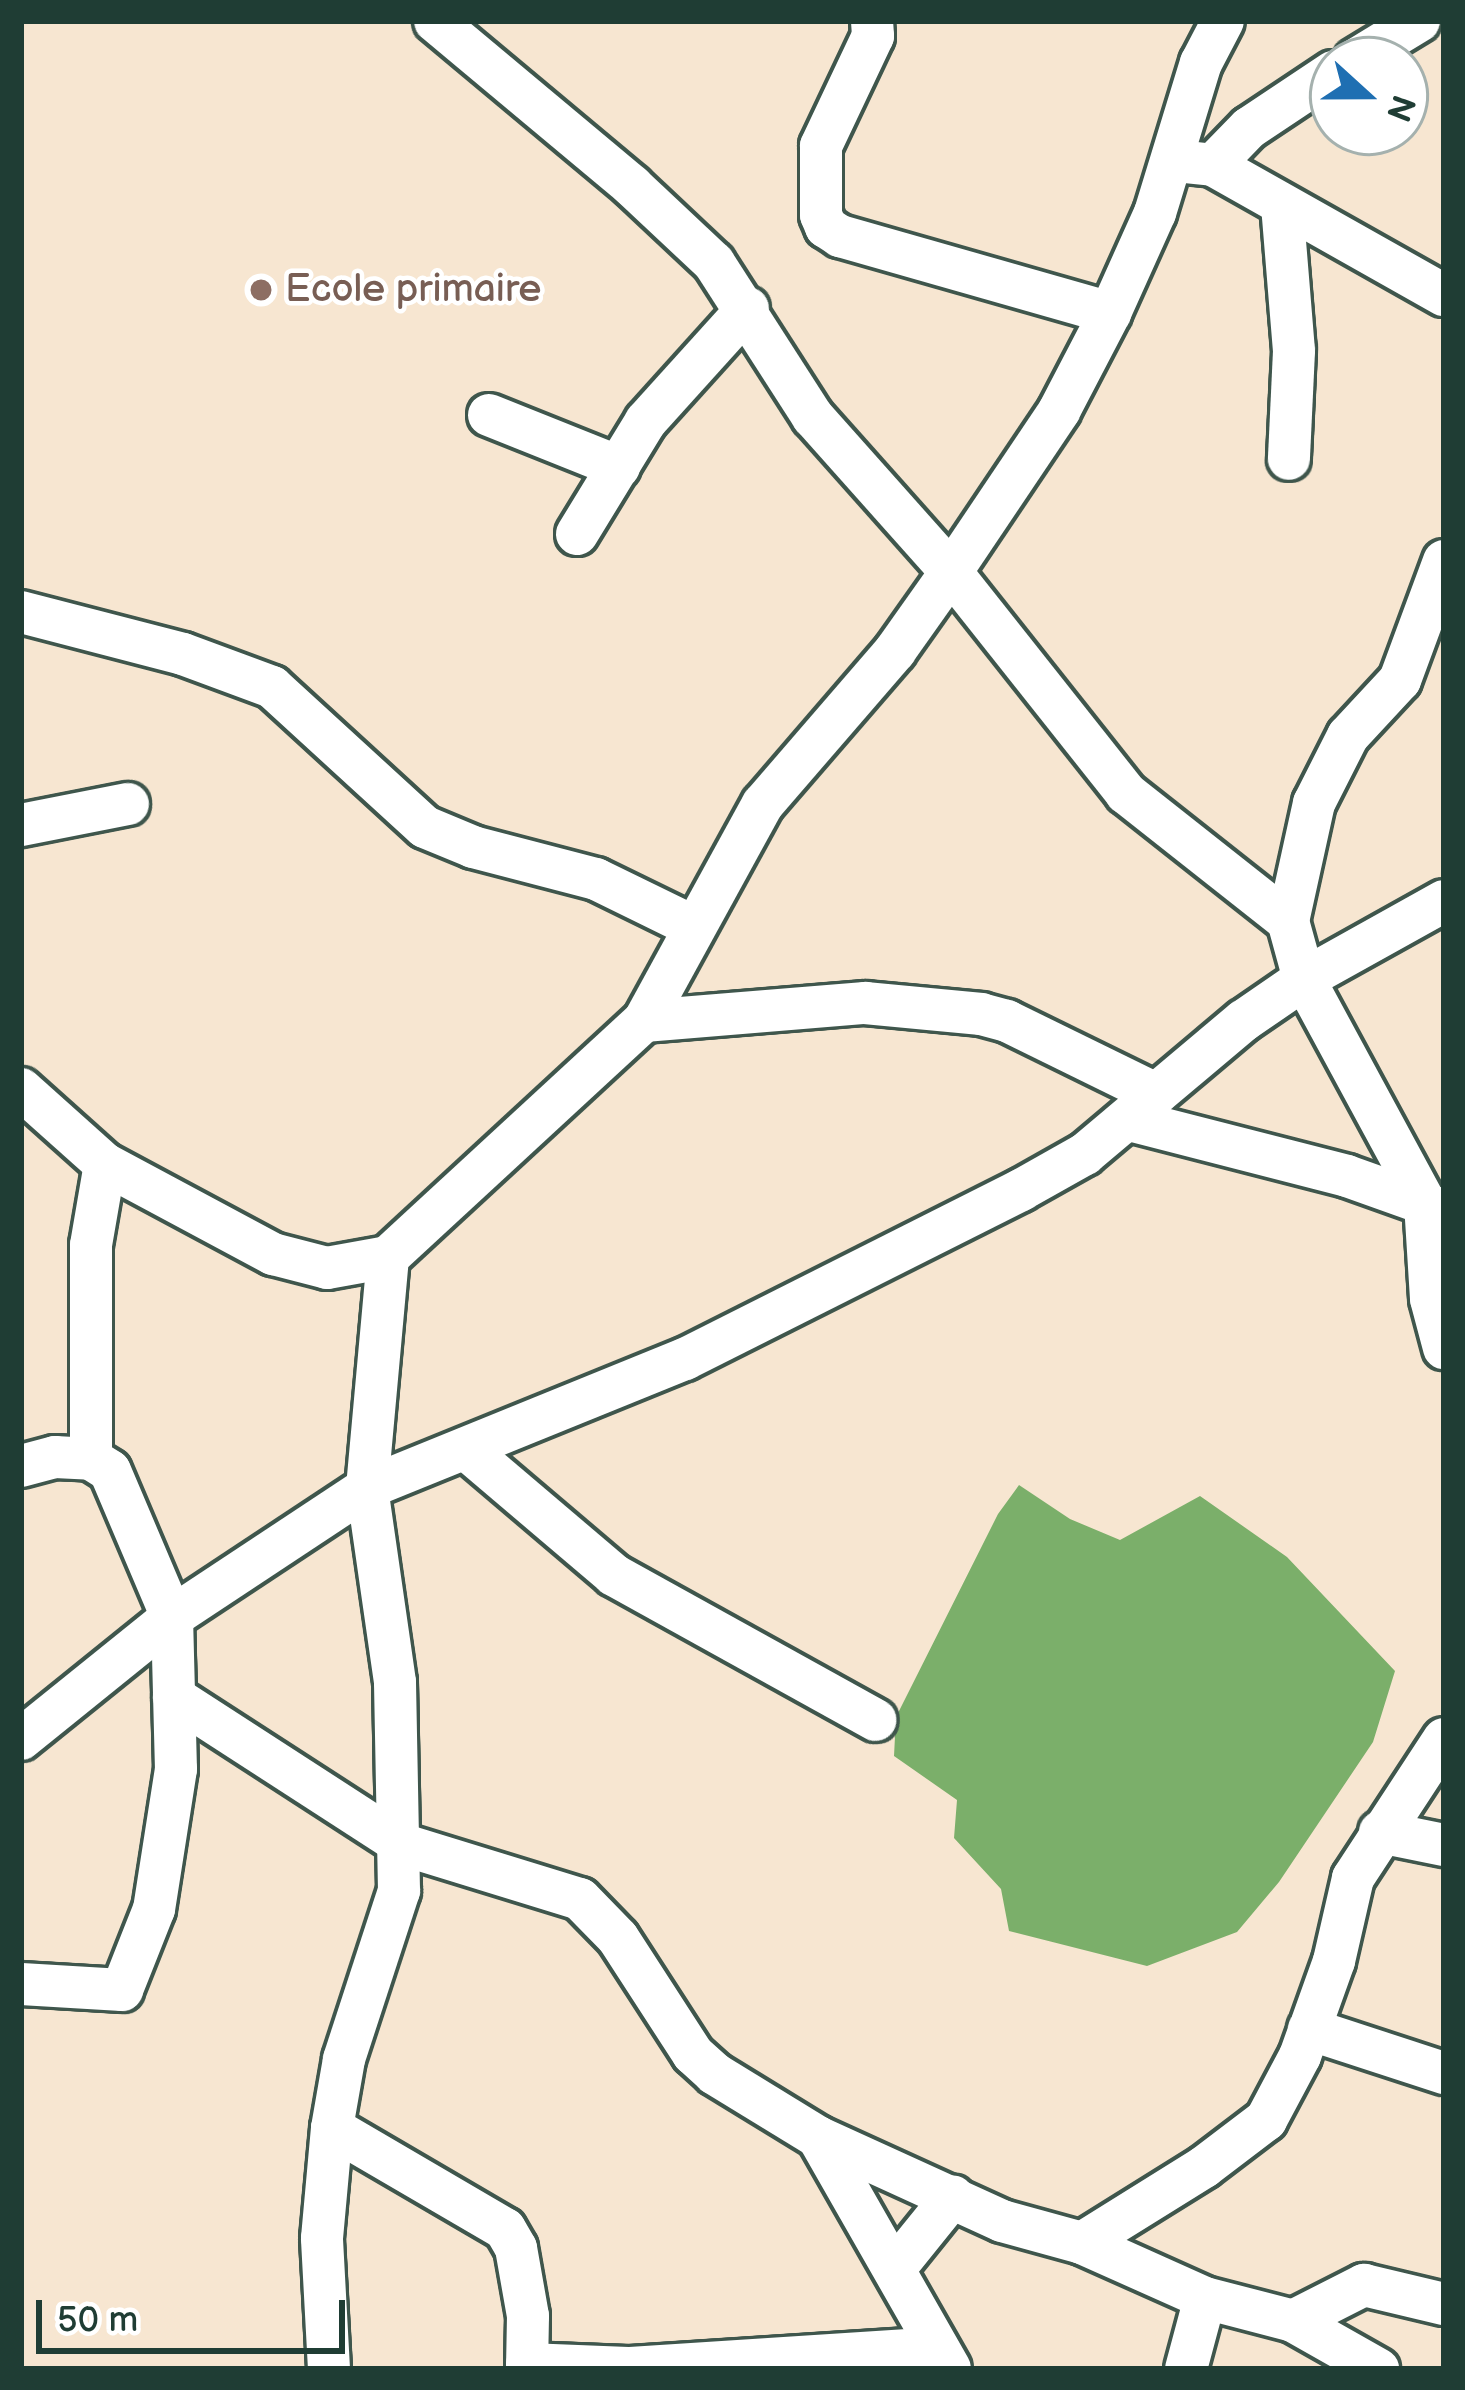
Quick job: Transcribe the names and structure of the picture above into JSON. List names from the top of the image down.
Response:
{
  "places": ["Ecole primaire"],
  "scale_bar": "50 m",
  "north": "right"
}
